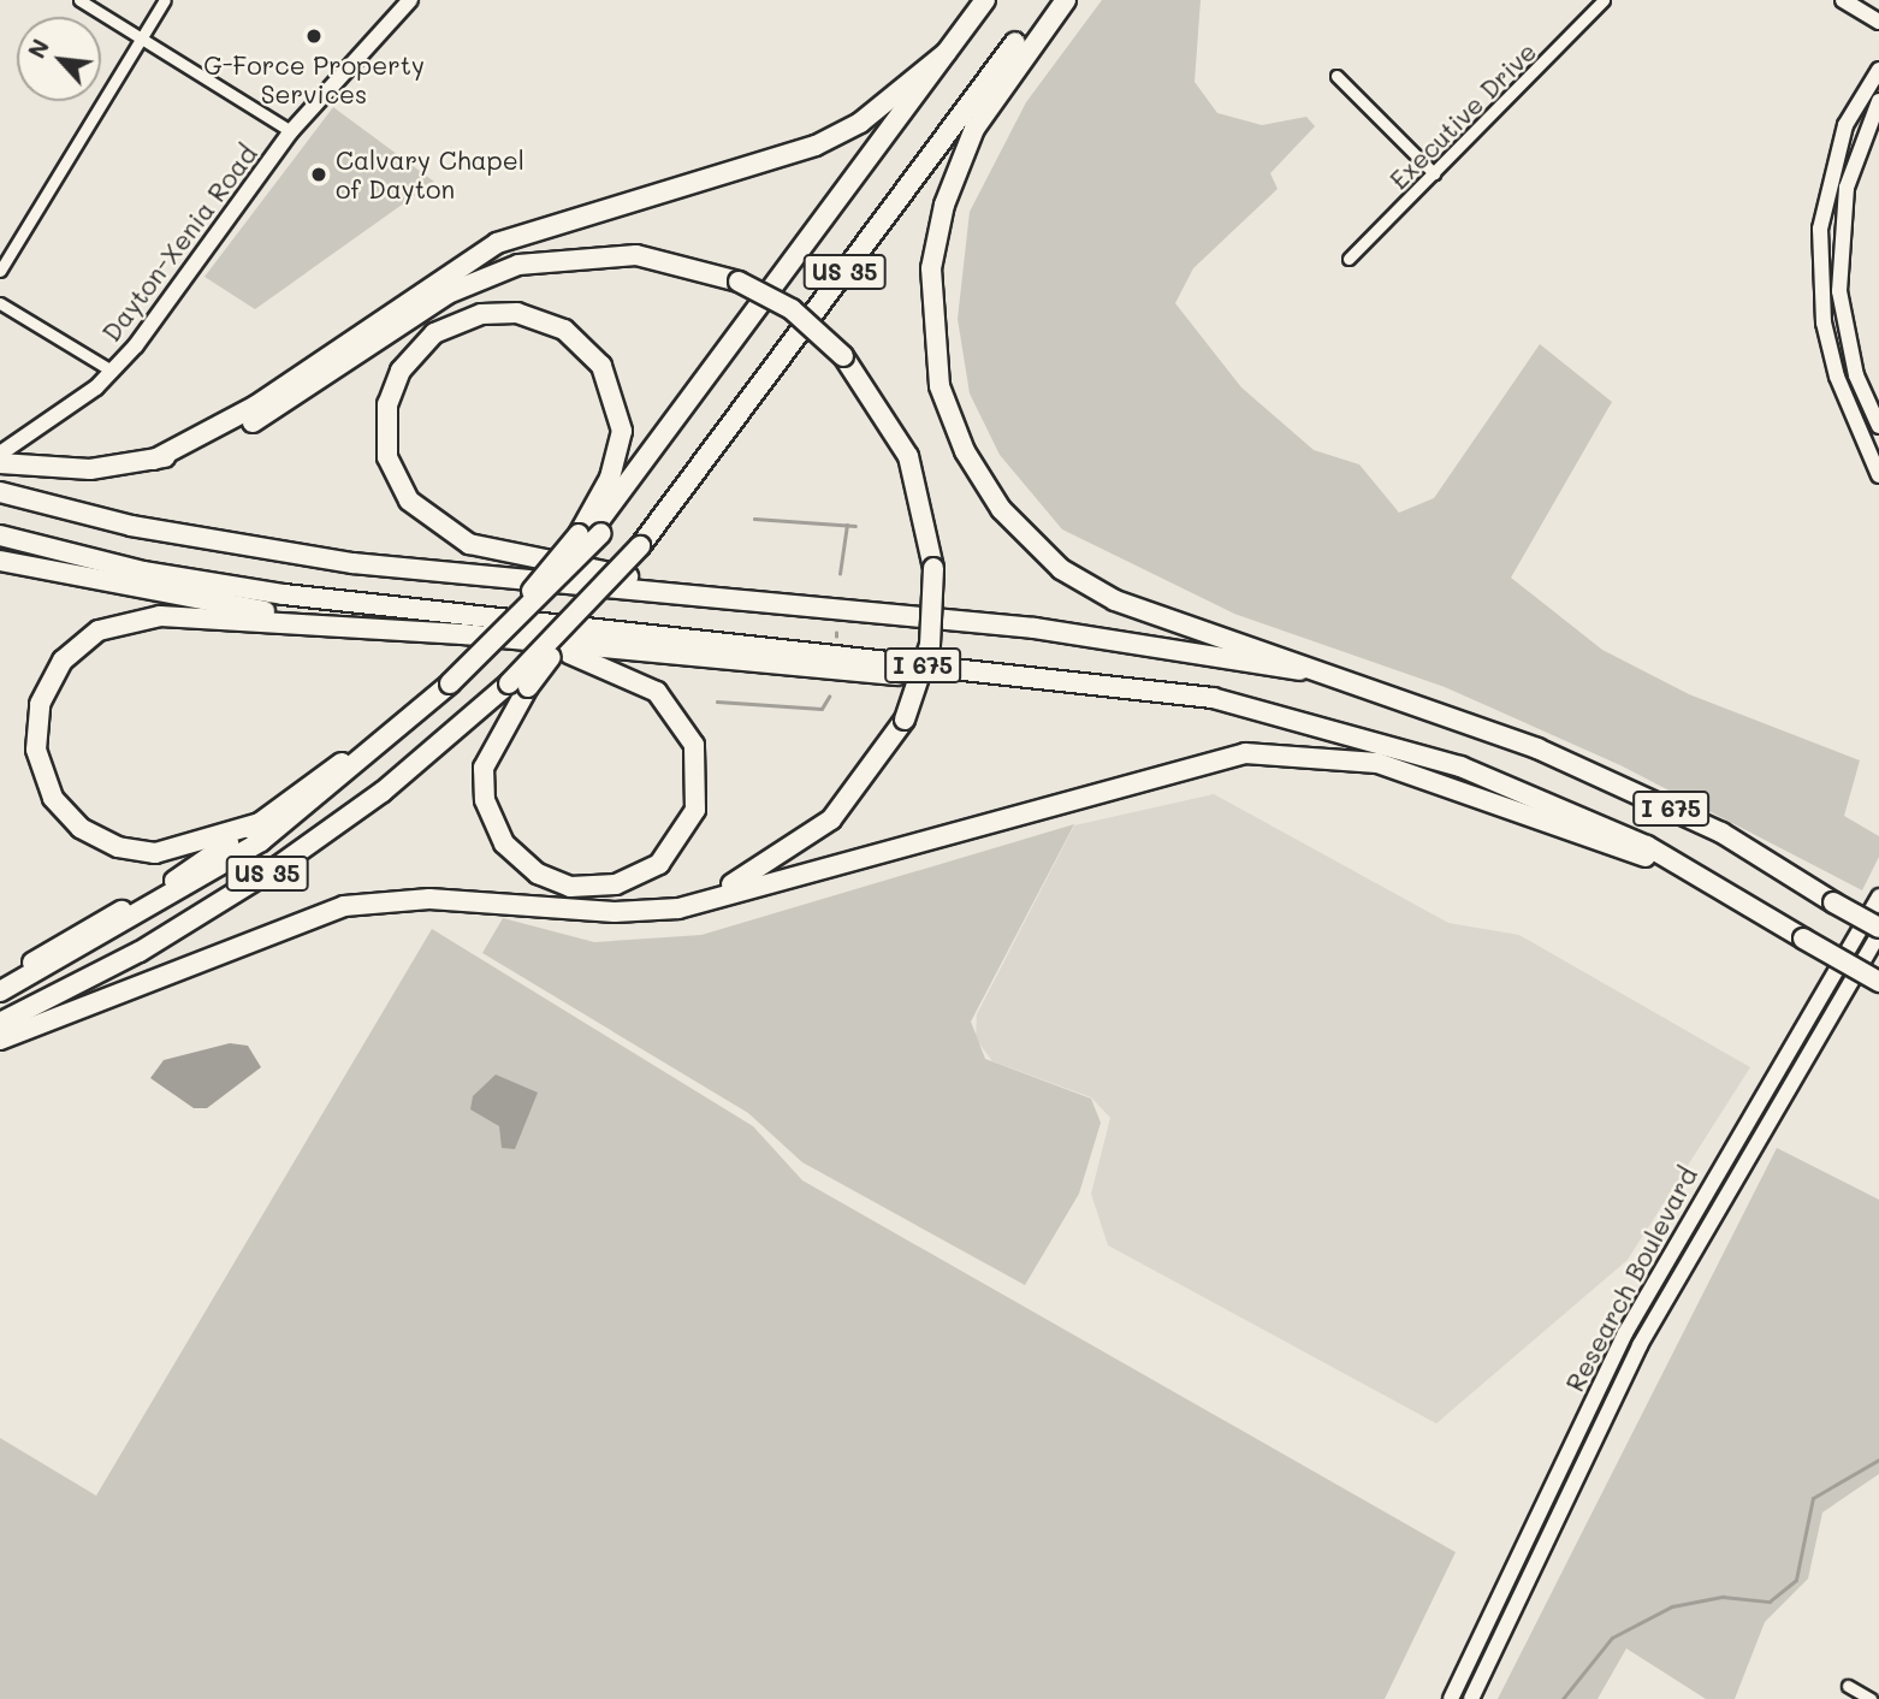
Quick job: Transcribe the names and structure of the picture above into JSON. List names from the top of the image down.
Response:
{
  "streets": {
    "highway": ["US 35", "I 675"],
    "main road": ["Dayton-Xenia Road", "Research Boulevard"],
    "street": ["Executive Drive"]
  },
  "crossings": [
    ["I 675", "Research Boulevard"]
  ],
  "places": ["G-Force Property Services", "Calvary Chapel of Dayton"],
  "north": "top left"
}
